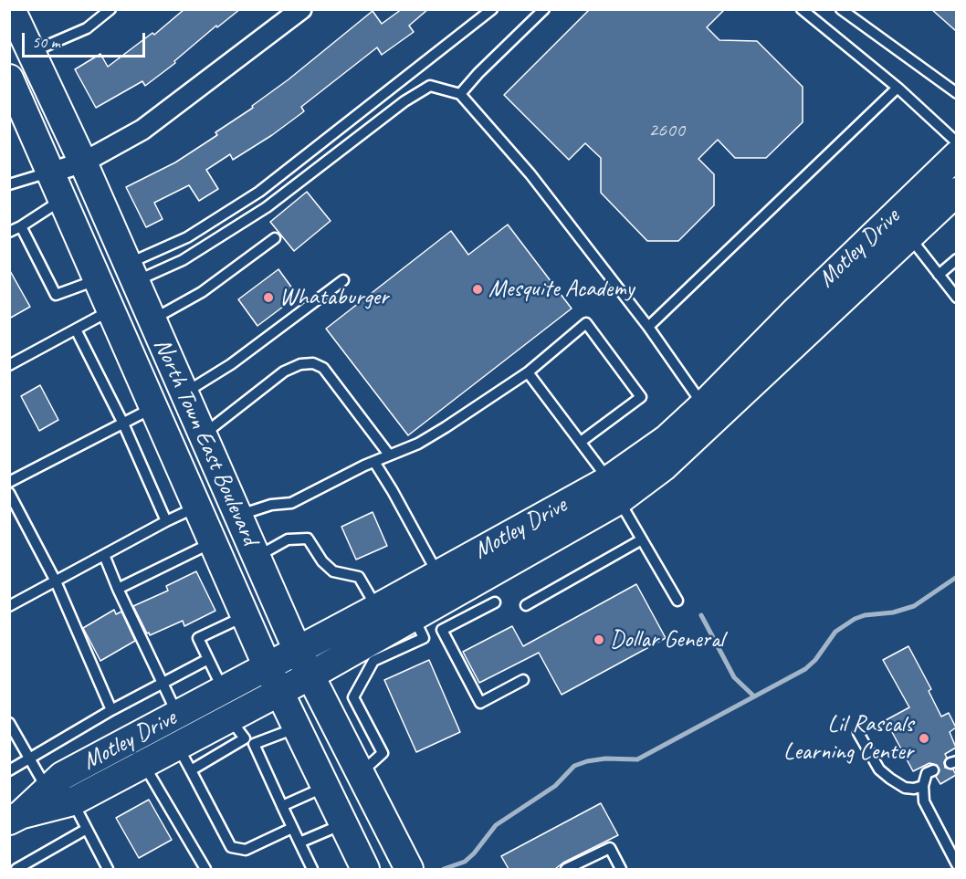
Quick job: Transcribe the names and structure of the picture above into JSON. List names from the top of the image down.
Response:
{
  "streets": {
    "main road": ["Motley Drive", "North Town East Boulevard"]
  },
  "crossings": [
    ["Motley Drive", "North Town East Boulevard"]
  ],
  "places": [
    "Mesquite Academy",
    "Whataburger",
    "Dollar General",
    "Lil Rascals Learning Center"
  ],
  "house_numbers": ["2600"],
  "scale_bar": "50 m"
}
